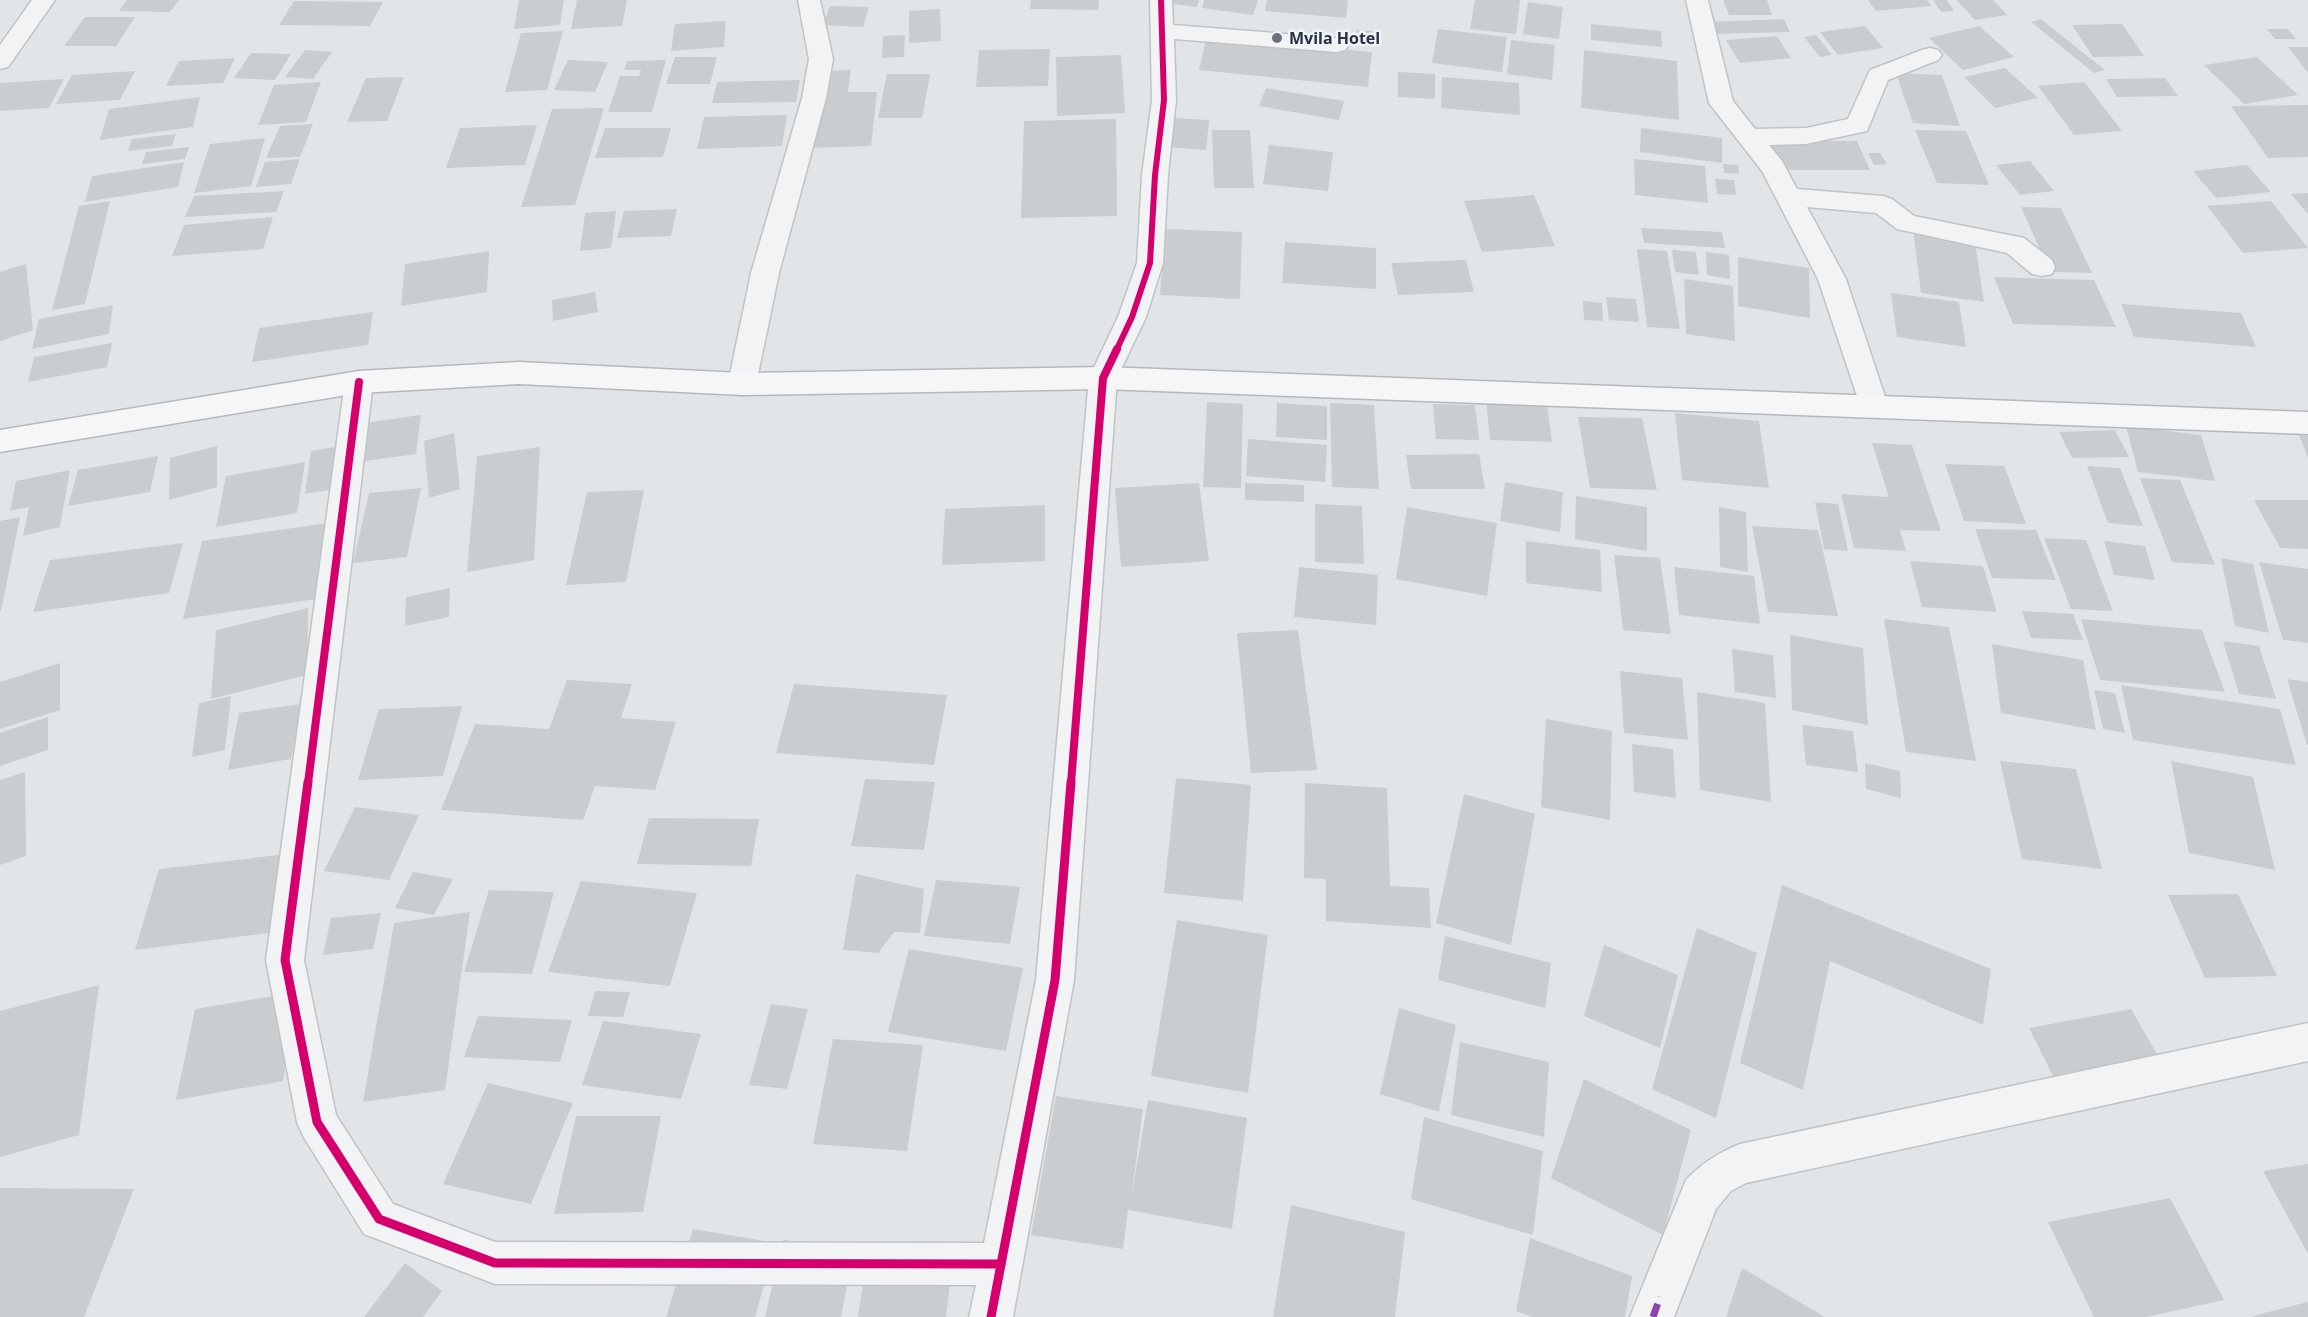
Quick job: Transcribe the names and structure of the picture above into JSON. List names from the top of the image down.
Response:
{
  "places": ["Mvila Hotel"]
}
